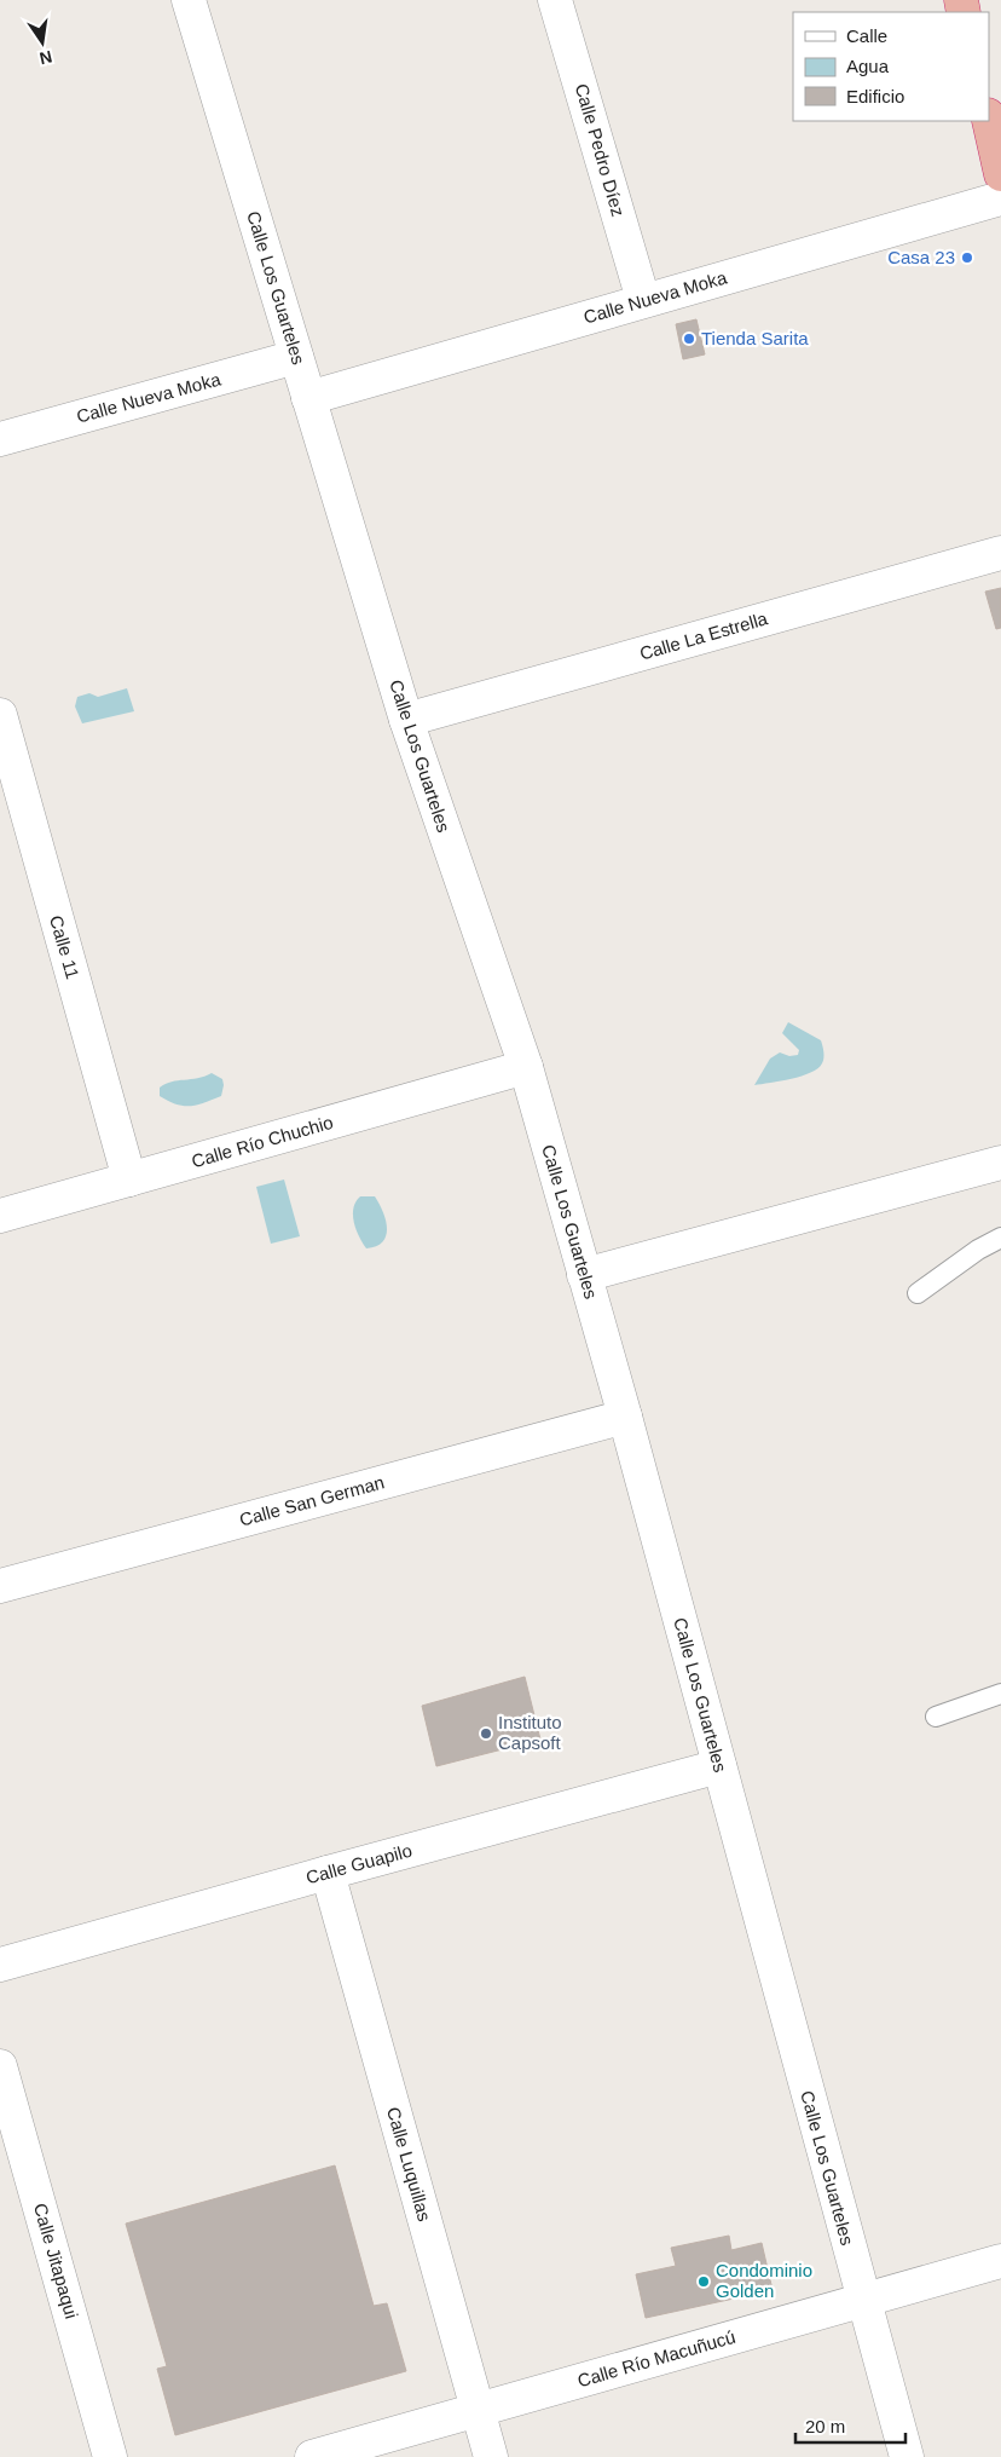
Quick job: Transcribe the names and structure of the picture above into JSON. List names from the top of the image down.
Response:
{
  "streets": {
    "street": [
      "Calle Pedro Díez",
      "Calle Los Guarteles",
      "Calle Nueva Moka",
      "Calle La Estrella",
      "Calle 11",
      "Calle Río Chuchio",
      "Calle San German",
      "Calle Guapilo",
      "Calle Luquillas",
      "Calle Jitapaqui",
      "Calle Río Macuñucú"
    ]
  },
  "crossings": [
    ["Calle Pedro Díez", "Calle Nueva Moka"],
    ["Calle Los Guarteles", "Calle Nueva Moka"],
    ["Calle Los Guarteles", "Calle La Estrella"],
    ["Calle Los Guarteles", "Calle Río Chuchio"],
    ["Calle Los Guarteles", "Calle San German"],
    ["Calle Los Guarteles", "Calle Guapilo"],
    ["Calle Los Guarteles", "Calle Río Macuñucú"],
    ["Calle 11", "Calle Río Chuchio"],
    ["Calle Guapilo", "Calle Luquillas"],
    ["Calle Luquillas", "Calle Río Macuñucú"]
  ],
  "places": [
    "Casa 23",
    "Tienda Sarita",
    "Instituto Capsoft",
    "Condominio Golden"
  ],
  "legend": ["Calle", "Agua", "Edificio"],
  "scale_bar": "20 m",
  "north": "bottom"
}
